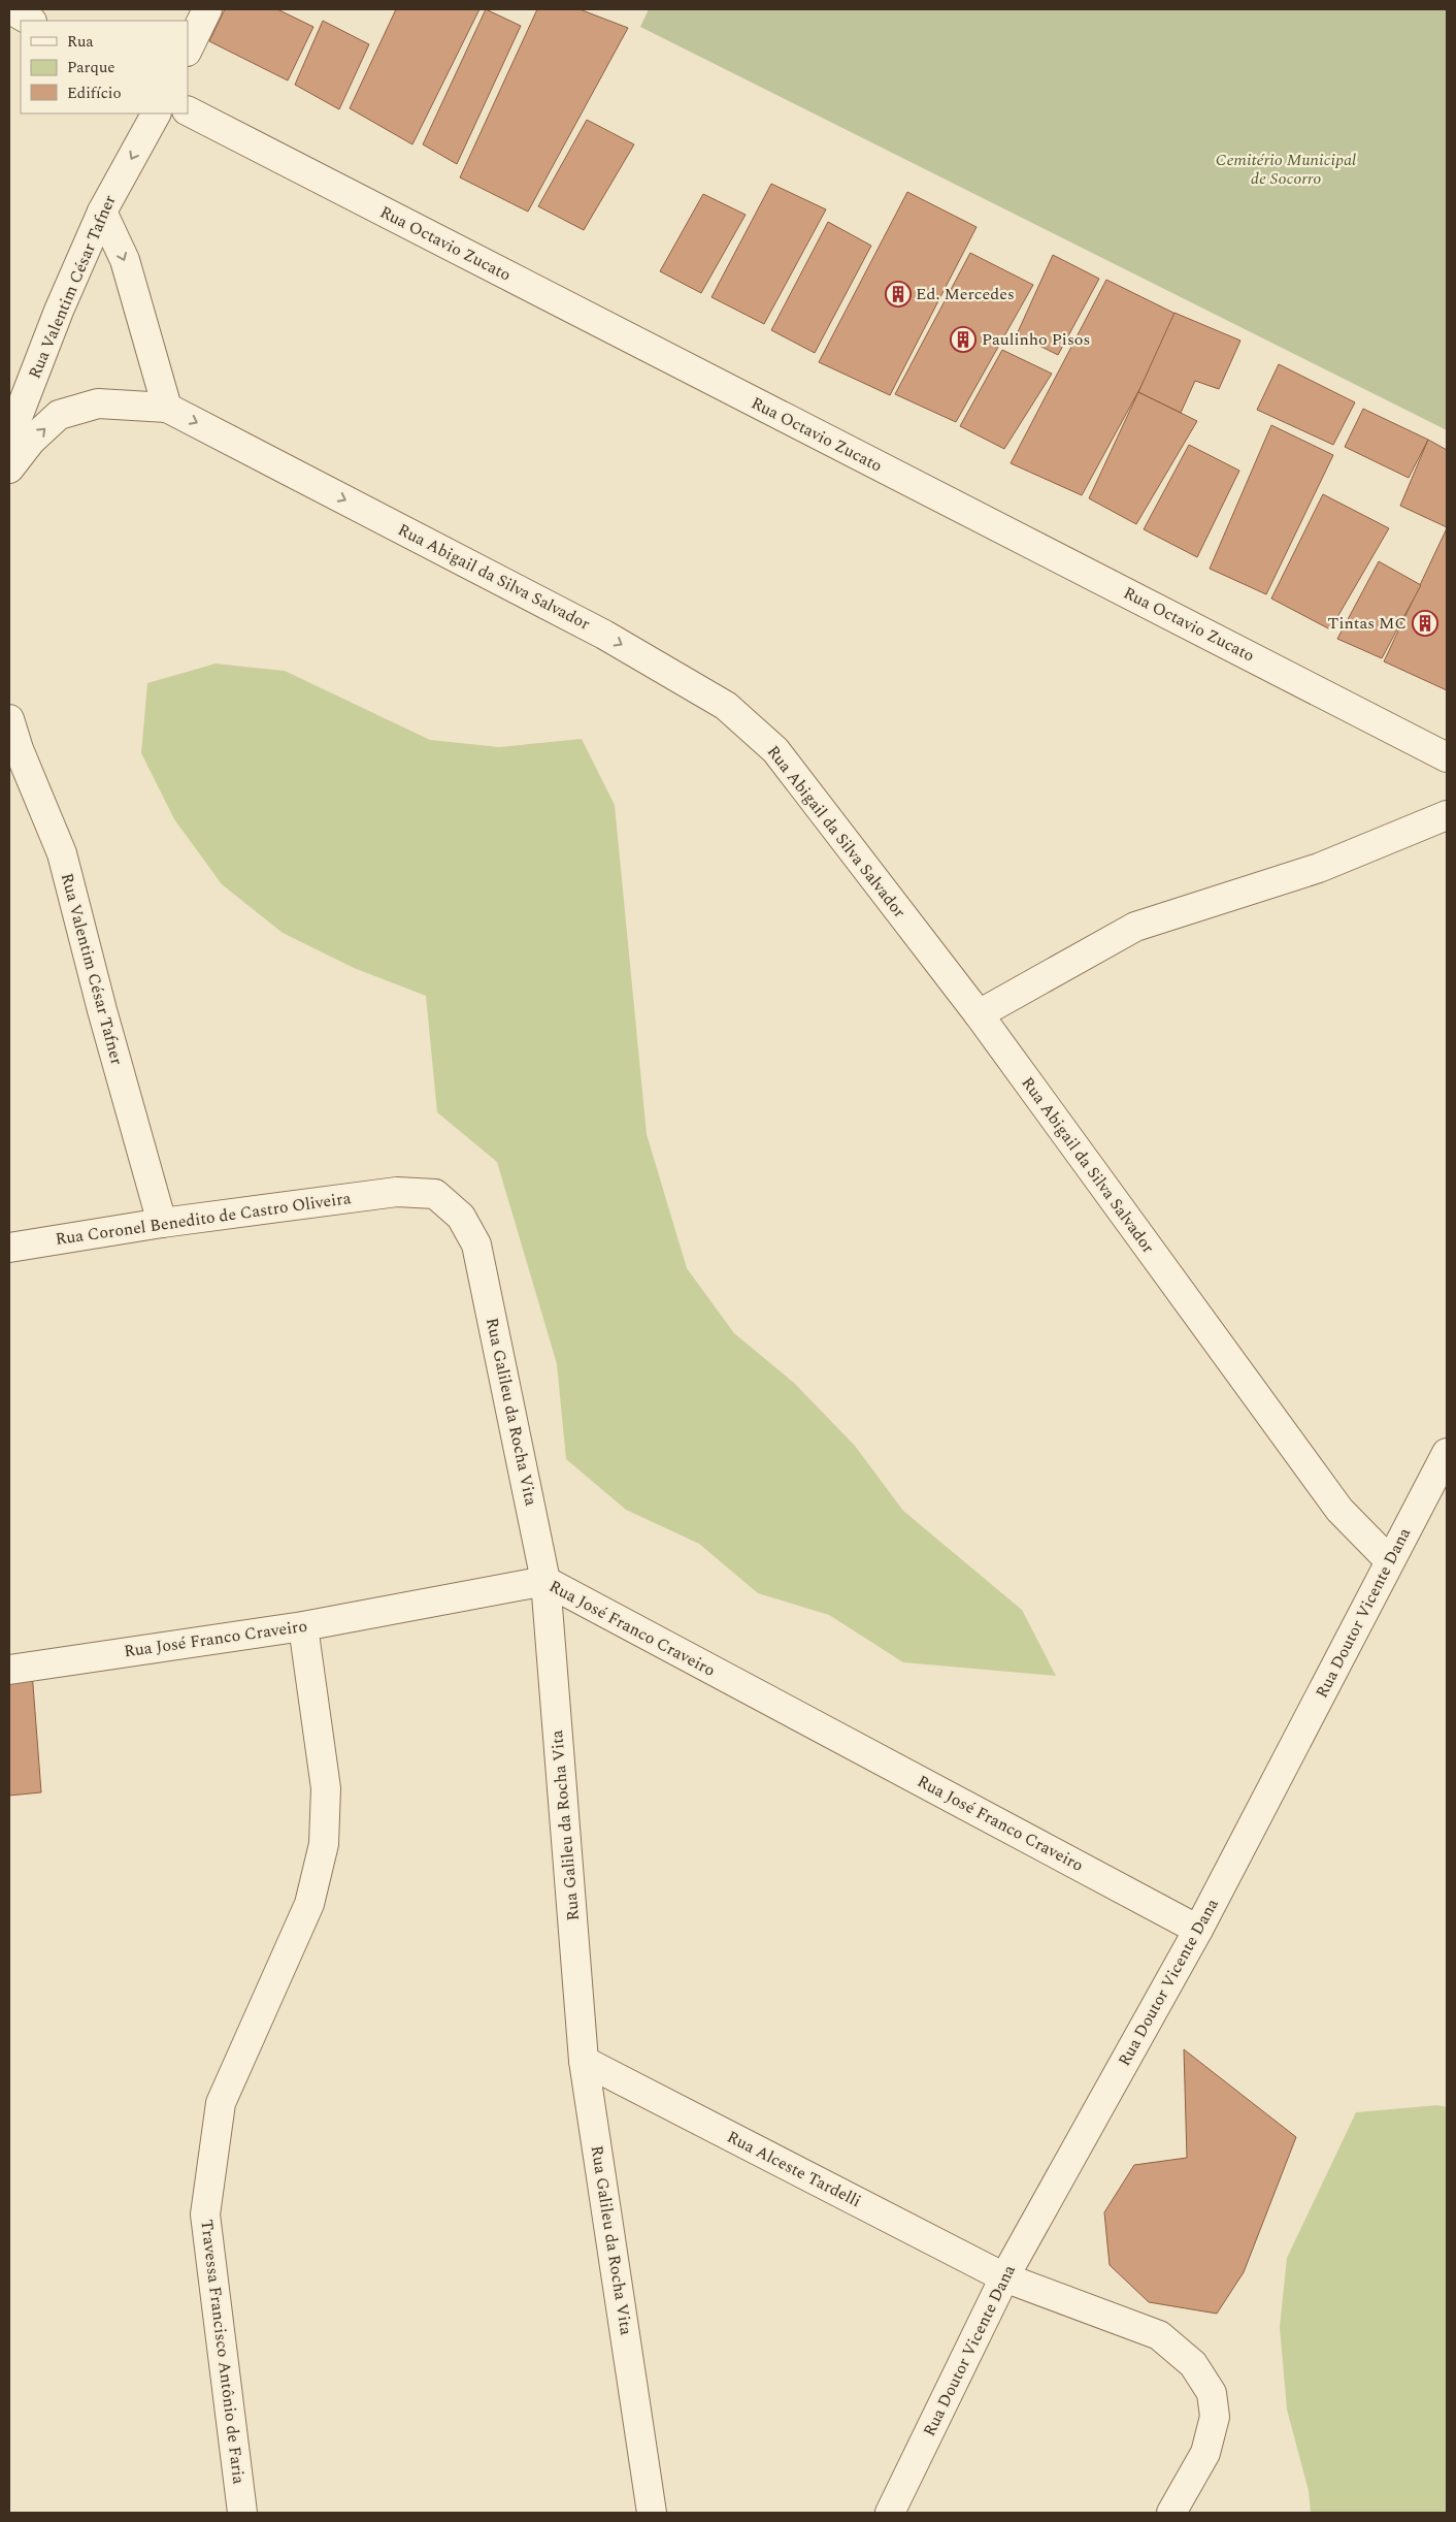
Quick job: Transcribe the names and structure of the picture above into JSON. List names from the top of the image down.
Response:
{
  "streets": {
    "street": [
      "Rua Octavio Zucato",
      "Rua Valentim César Tafner",
      "Rua Abigail da Silva Salvador",
      "Rua Coronel Benedito de Castro Oliveira",
      "Rua Galileu da Rocha Vita",
      "Rua Doutor Vicente Dana",
      "Rua José Franco Craveiro",
      "Rua Alceste Tardelli",
      "Travessa Francisco Antônio de Faria"
    ]
  },
  "crossings": [
    ["Rua Valentim César Tafner", "Rua Coronel Benedito de Castro Oliveira"],
    ["Rua Abigail da Silva Salvador", "Rua Doutor Vicente Dana"],
    ["Rua Coronel Benedito de Castro Oliveira", "Rua Galileu da Rocha Vita"],
    ["Rua Galileu da Rocha Vita", "Rua José Franco Craveiro"],
    ["Rua Galileu da Rocha Vita", "Rua Alceste Tardelli"],
    ["Rua Doutor Vicente Dana", "Rua José Franco Craveiro"],
    ["Rua Doutor Vicente Dana", "Rua Alceste Tardelli"],
    ["Rua José Franco Craveiro", "Travessa Francisco Antônio de Faria"]
  ],
  "one_way": ["Rua Abigail da Silva Salvador"],
  "parks": ["Cemitério Municipal de Socorro"],
  "places": {
    "building": ["Ed. Mercedes", "Paulinho Pisos", "Tintas MC"]
  },
  "legend": ["Rua", "Parque", "Edifício"]
}
